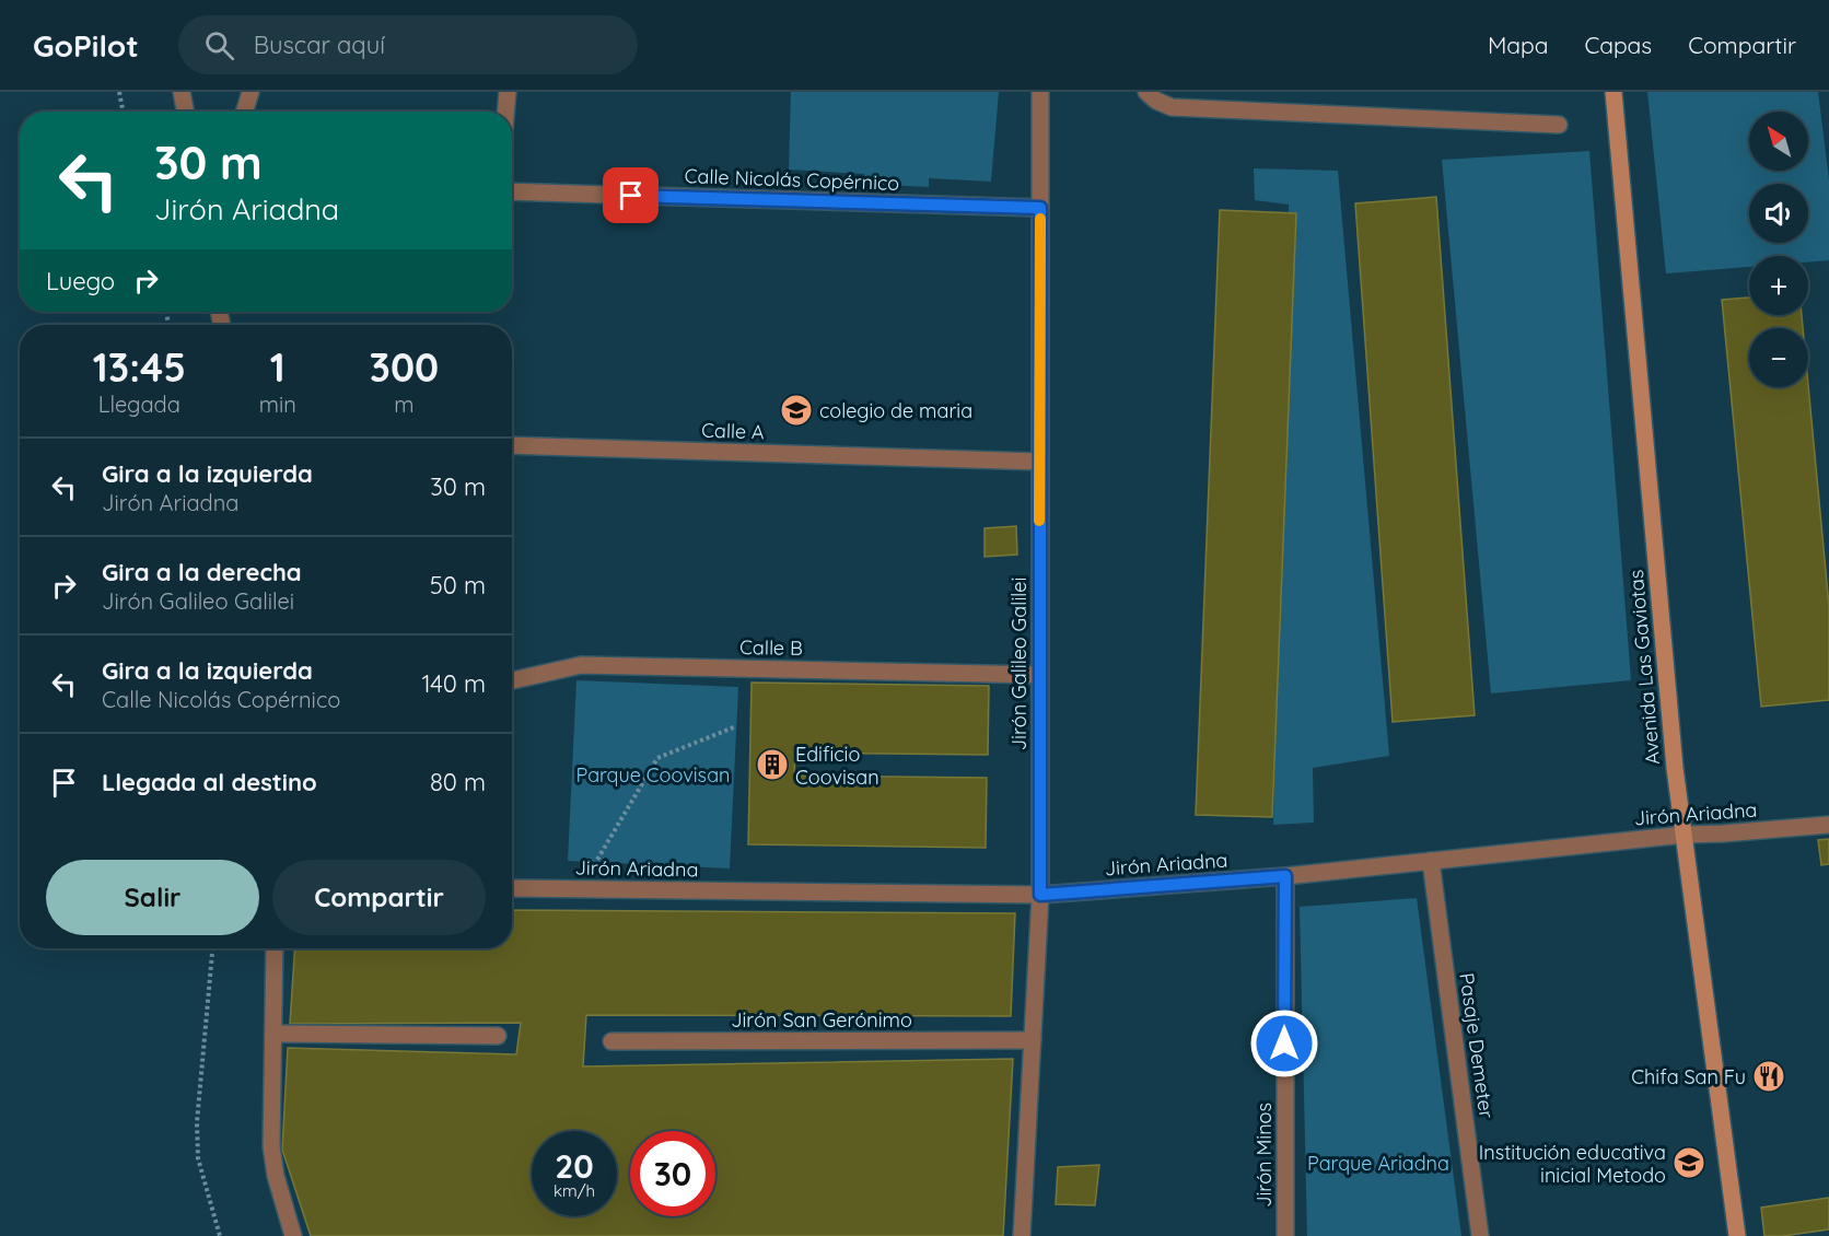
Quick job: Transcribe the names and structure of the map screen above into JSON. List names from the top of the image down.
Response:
{
  "streets": {
    "street": [
      "Calle Nicolás Copérnico",
      "Calle A",
      "Calle B",
      "Jirón Galileo Galilei",
      "Avenida Las Gaviotas",
      "Jirón Ariadna",
      "Jirón San Gerónimo",
      "Pasaje Demeter",
      "Jirón Minos"
    ]
  },
  "crossings": [
    ["Calle Nicolás Copérnico", "Jirón Galileo Galilei"],
    ["Calle A", "Jirón Galileo Galilei"],
    ["Calle B", "Jirón Galileo Galilei"],
    ["Jirón Galileo Galilei", "Jirón Ariadna"],
    ["Jirón Galileo Galilei", "Jirón San Gerónimo"],
    ["Avenida Las Gaviotas", "Jirón Ariadna"],
    ["Jirón Ariadna", "Pasaje Demeter"],
    ["Jirón Ariadna", "Jirón Minos"]
  ],
  "parks": ["Parque Coovisan", "Parque Ariadna"],
  "places": {
    "school or university": ["colegio de maria", "Institución educativa inicial Metodo"],
    "building": ["Edificio Coovisan"],
    "restaurant": ["Chifa San Fu"]
  },
  "north": "top left",
  "page": {
    "header": "GoPilot",
    "search": "Buscar aquí",
    "nav": ["Mapa", "Capas", "Compartir"],
    "map_buttons": ["+", "−"],
    "turn": ["30 m", "Jirón Ariadna"],
    "then": "Luego",
    "eta": [
      "13:45",
      "Llegada",
      "1",
      "min",
      "300",
      "m"
    ],
    "list": [
      {
        "name": "Gira a la izquierda",
        "note": "Jirón Ariadna",
        "value": "30 m"
      },
      {
        "name": "Gira a la derecha",
        "note": "Jirón Galileo Galilei",
        "value": "50 m"
      },
      {
        "name": "Gira a la izquierda",
        "note": "Calle Nicolás Copérnico",
        "value": "140 m"
      },
      {
        "name": "Llegada al destino",
        "value": "80 m"
      }
    ],
    "buttons": ["Salir", "Compartir"],
    "speed": "20 km/h",
    "limit": "30"
  }
}
